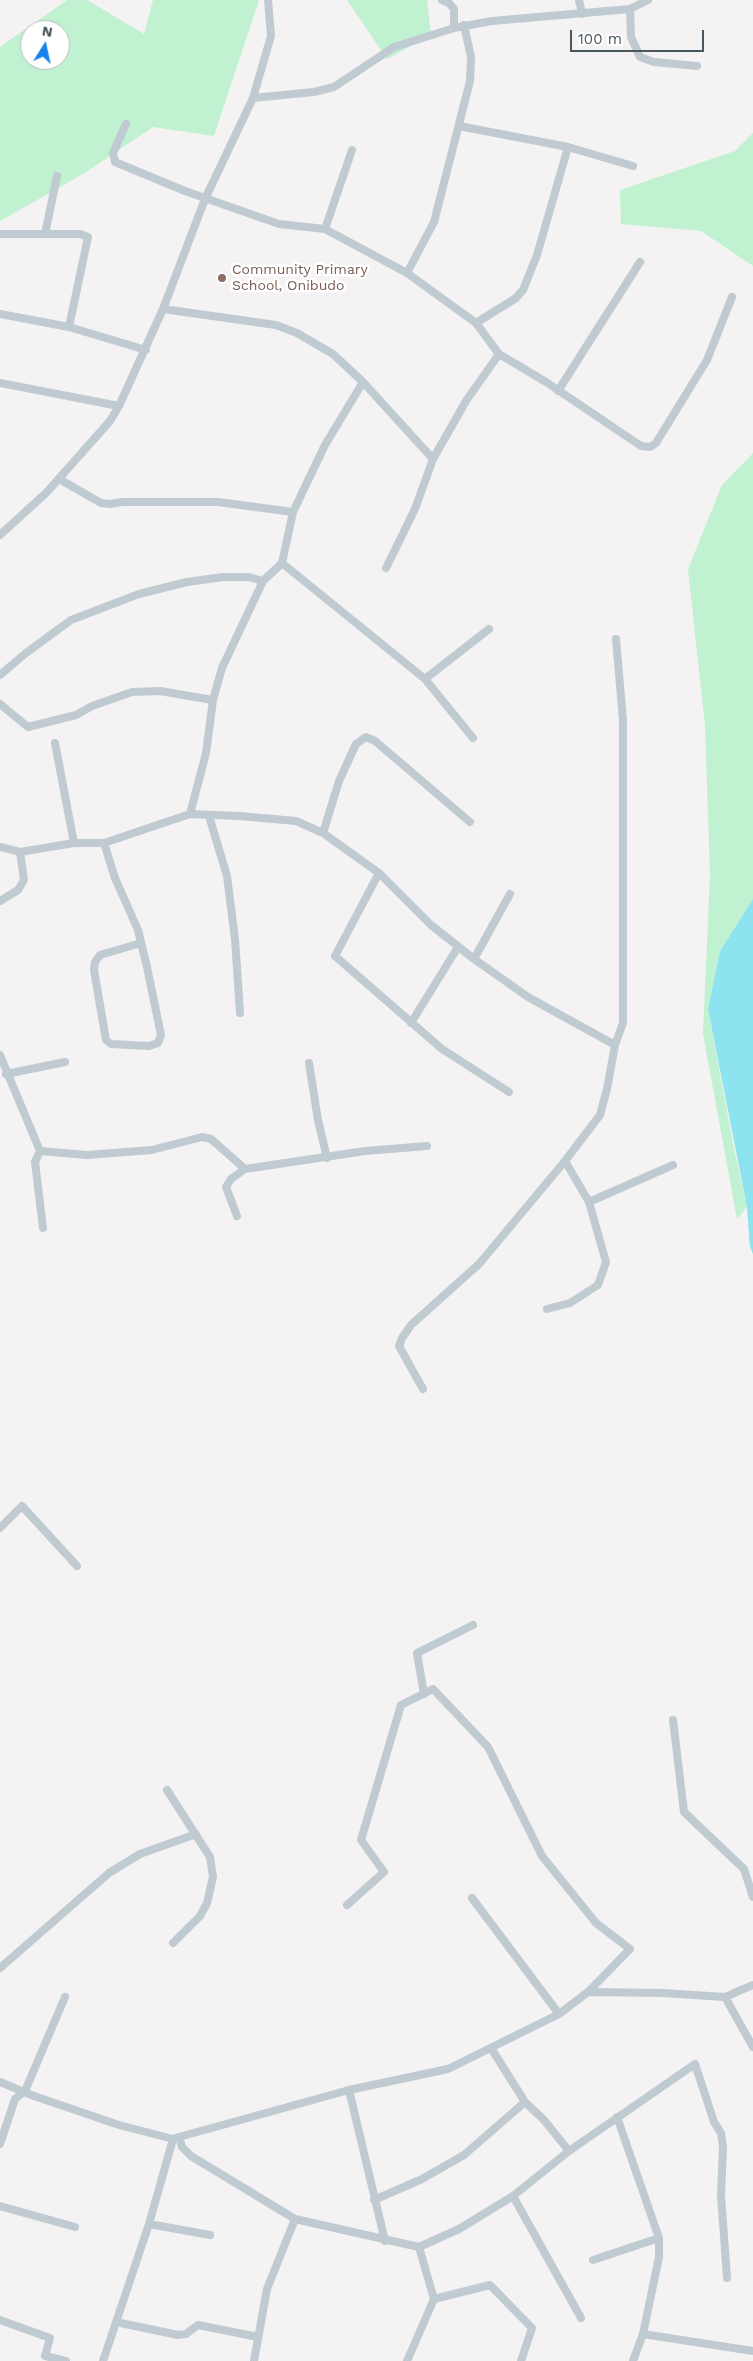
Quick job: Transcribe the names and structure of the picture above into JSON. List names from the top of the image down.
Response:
{
  "places": ["Community Primary School, Onibudo"],
  "scale_bar": "100 m",
  "north": "top"
}
